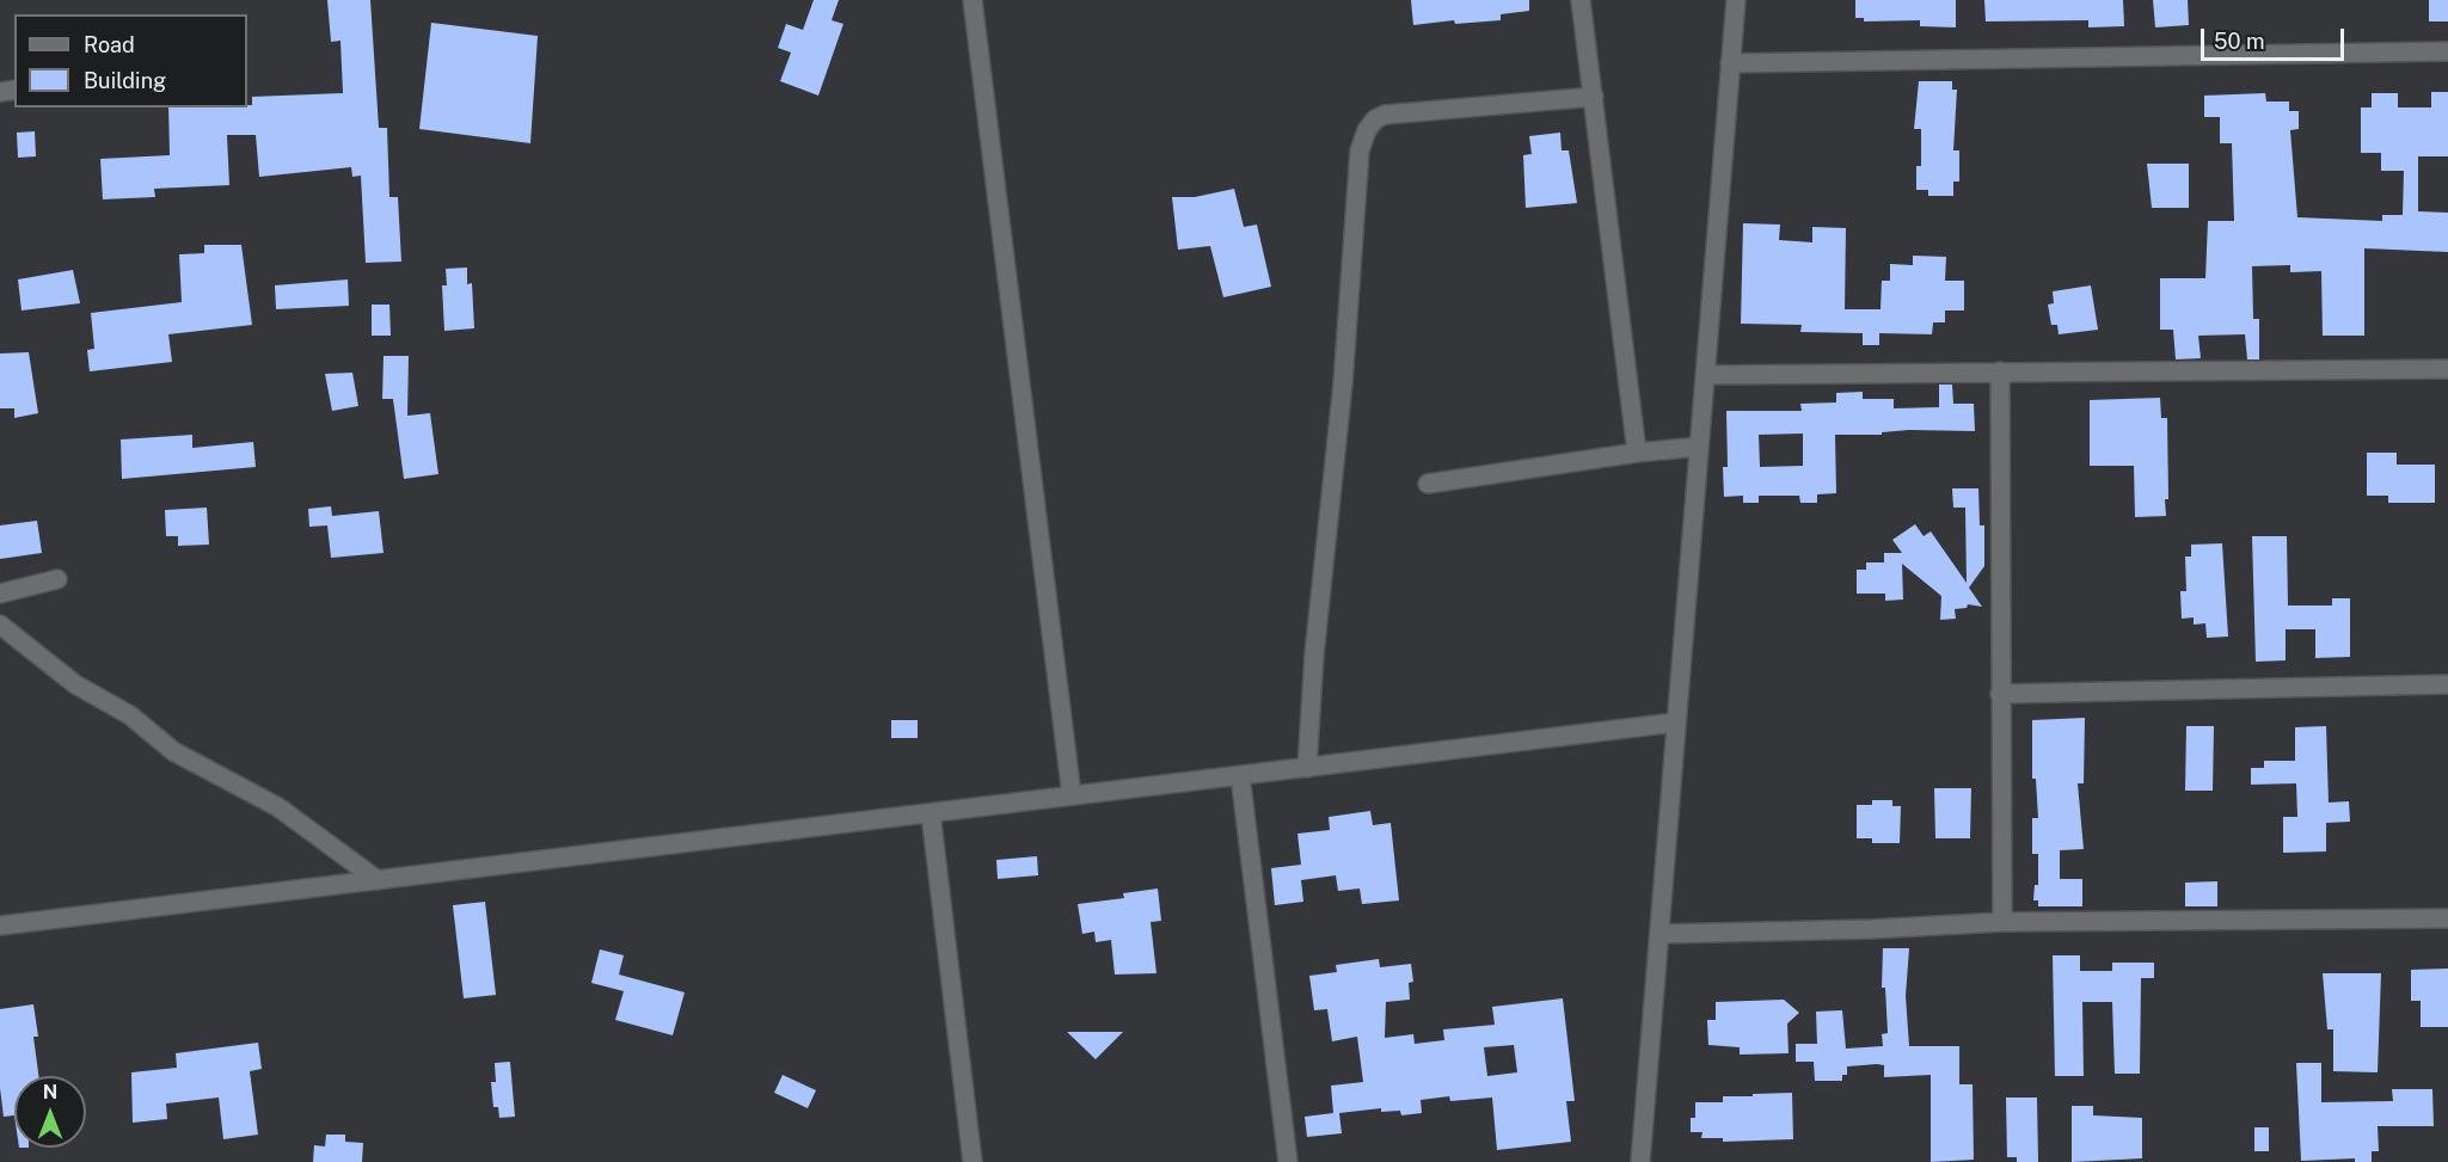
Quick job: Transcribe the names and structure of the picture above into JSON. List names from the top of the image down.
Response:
{
  "legend": ["Road", "Building"],
  "scale_bar": "50 m",
  "north": "top"
}
